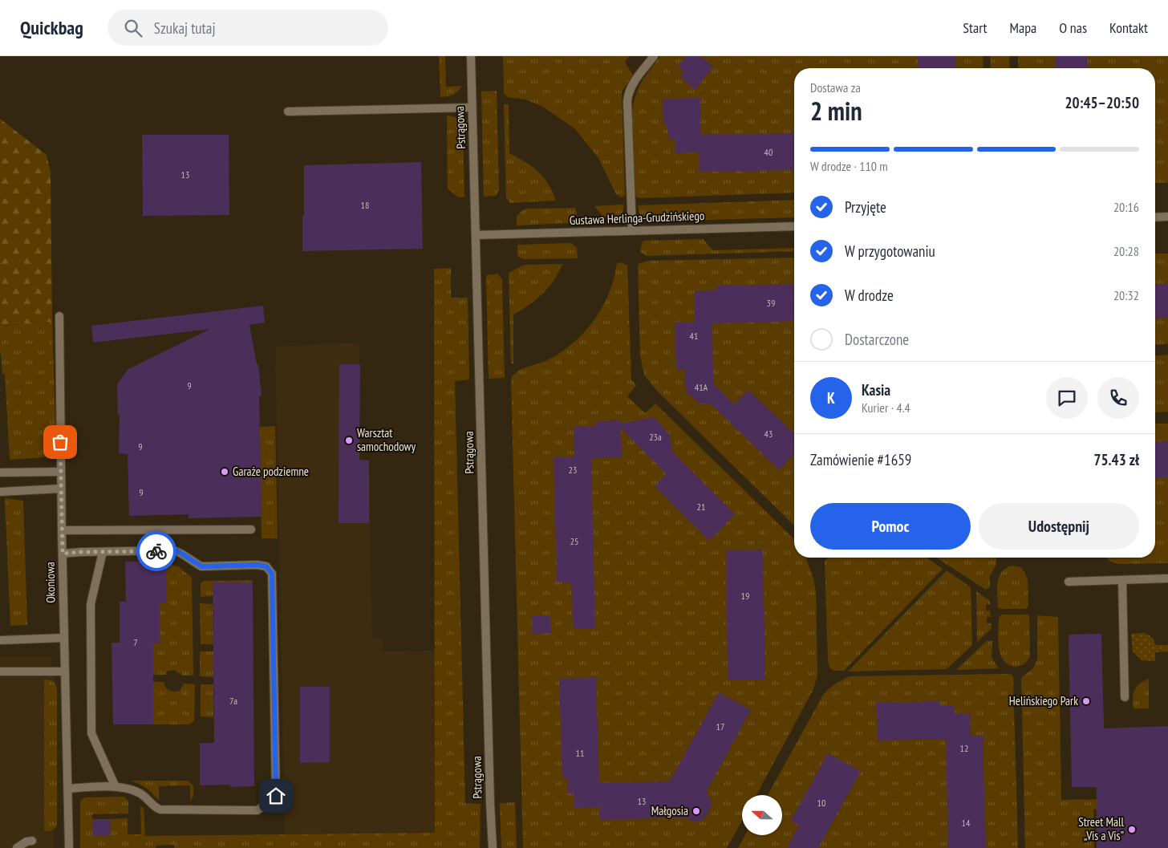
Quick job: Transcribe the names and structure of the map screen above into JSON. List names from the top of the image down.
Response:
{
  "streets": {
    "street": ["Pstrągowa", "Gustawa Herlinga-Grudzińskiego", "Okoniowa"]
  },
  "crossings": [
    ["Pstrągowa", "Gustawa Herlinga-Grudzińskiego"]
  ],
  "places": [
    "Warsztat samochodowy",
    "Garaże podziemne",
    "Helińskiego Park",
    "Małgosia",
    "Street Mall „Vis a Vis”"
  ],
  "house_numbers": [
    "40",
    "13",
    "18",
    "39",
    "41",
    "9",
    "41A",
    "43",
    "23a",
    "9",
    "23",
    "9",
    "21",
    "25",
    "19",
    "7",
    "7a",
    "17",
    "12",
    "11",
    "13",
    "10",
    "14"
  ],
  "north": "left",
  "page": {
    "header": "Quickbag",
    "search": "Szukaj tutaj",
    "nav": [
      "Start",
      "Mapa",
      "O nas",
      "Kontakt"
    ],
    "heading": ["2 min", "Dostawa za", "20:45–20:50"],
    "panel": [
      "Kasia",
      "Kurier · 4.4",
      "Zamówienie #1659",
      "75.43 zł"
    ],
    "bar": "W drodze · 110 m",
    "list": [
      ["Przyjęte", "20:16"],
      ["W przygotowaniu", "20:28"],
      ["W drodze", "20:32"],
      "Dostarczone"
    ],
    "round": "K",
    "buttons": ["Pomoc", "Udostępnij"]
  }
}
